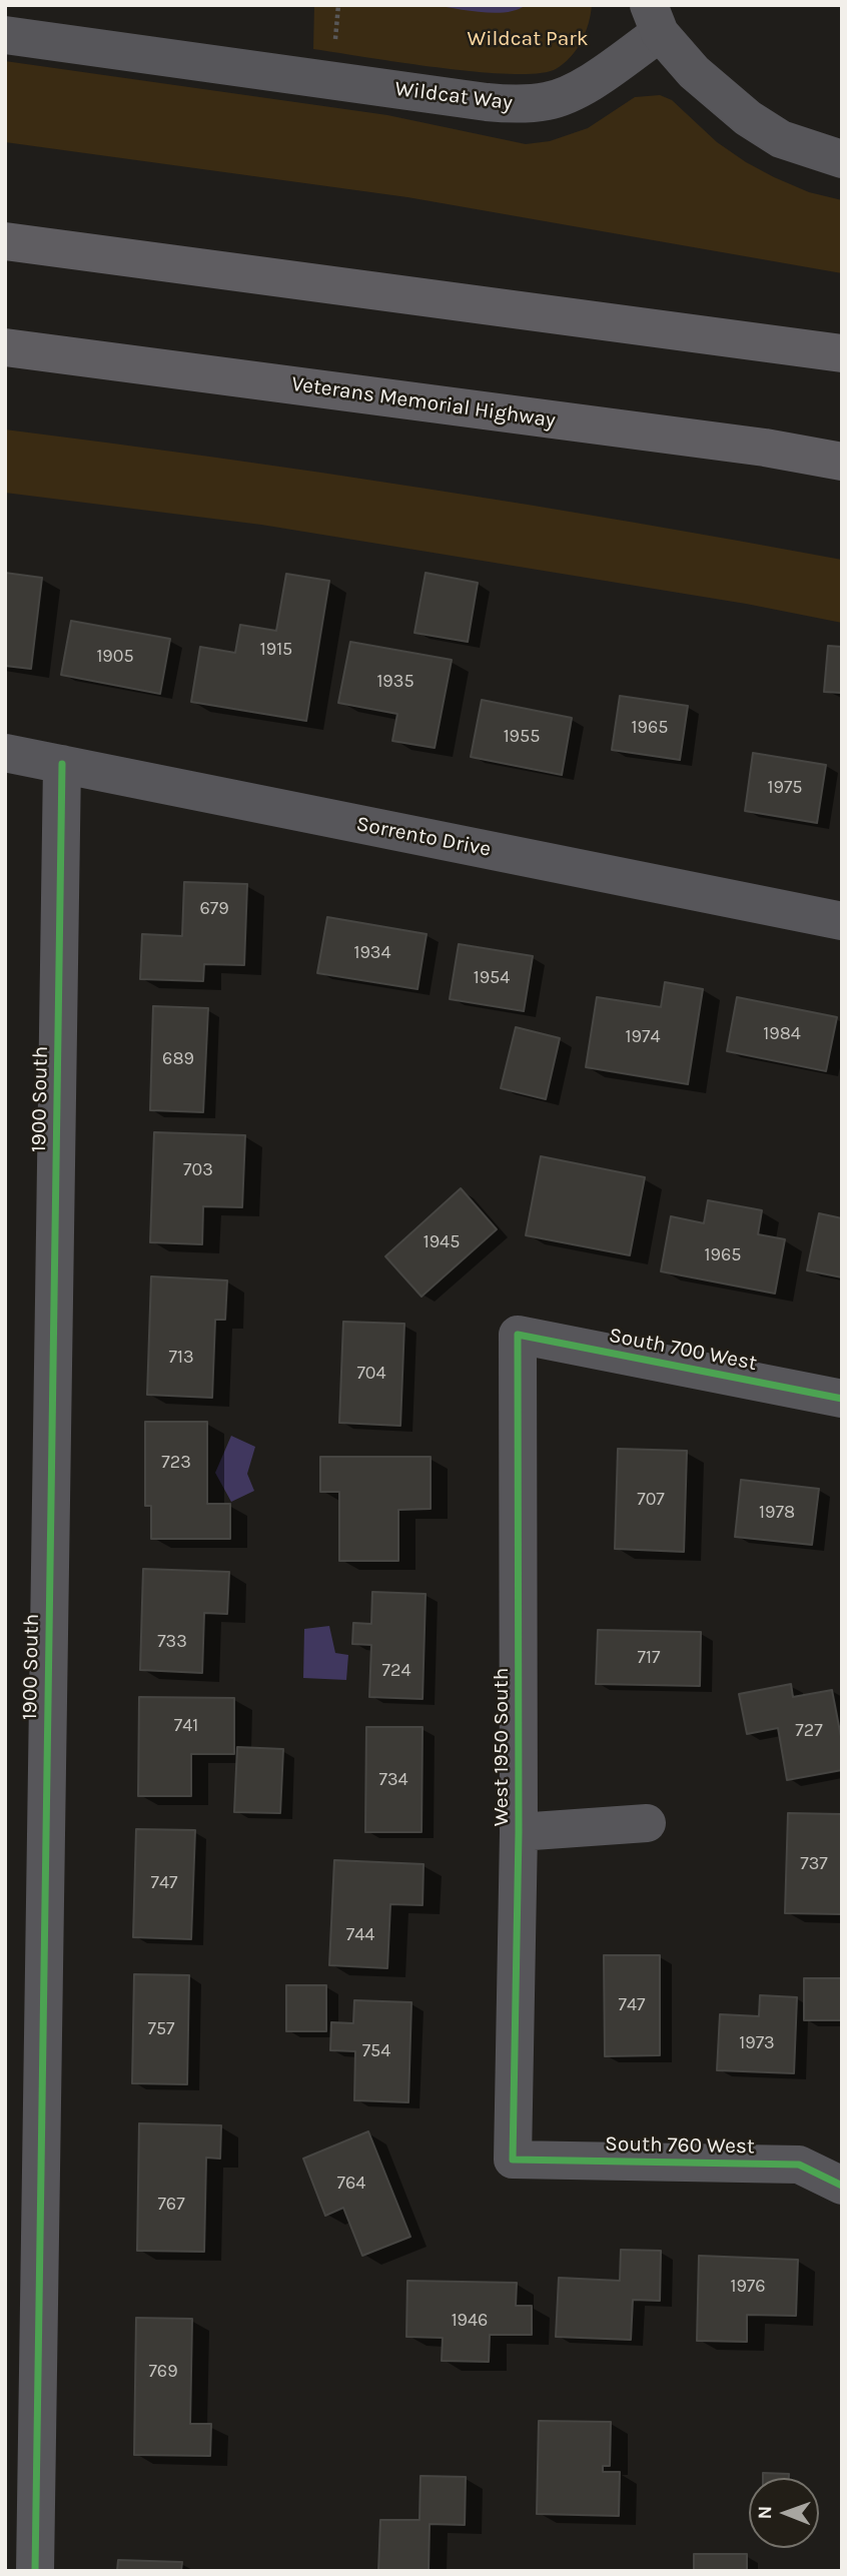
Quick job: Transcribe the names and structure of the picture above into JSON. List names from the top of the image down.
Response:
{
  "streets": {
    "highway": ["Veterans Memorial Highway"],
    "street": [
      "Wildcat Way",
      "Sorrento Drive",
      "1900 South",
      "South 700 West",
      "West 1950 South",
      "South 760 West"
    ]
  },
  "crossings": [
    ["Sorrento Drive", "1900 South"],
    ["South 700 West", "West 1950 South"],
    ["West 1950 South", "South 760 West"]
  ],
  "parks": ["Wildcat Park"],
  "house_numbers": [
    "1915",
    "1905",
    "1935",
    "1965",
    "1955",
    "1975",
    "679",
    "1934",
    "1954",
    "1984",
    "1974",
    "689",
    "703",
    "1945",
    "1965",
    "713",
    "704",
    "723",
    "707",
    "1978",
    "733",
    "717",
    "724",
    "741",
    "727",
    "734",
    "737",
    "747",
    "744",
    "747",
    "757",
    "1973",
    "754",
    "764",
    "767",
    "1976",
    "1946",
    "769"
  ],
  "north": "left"
}
